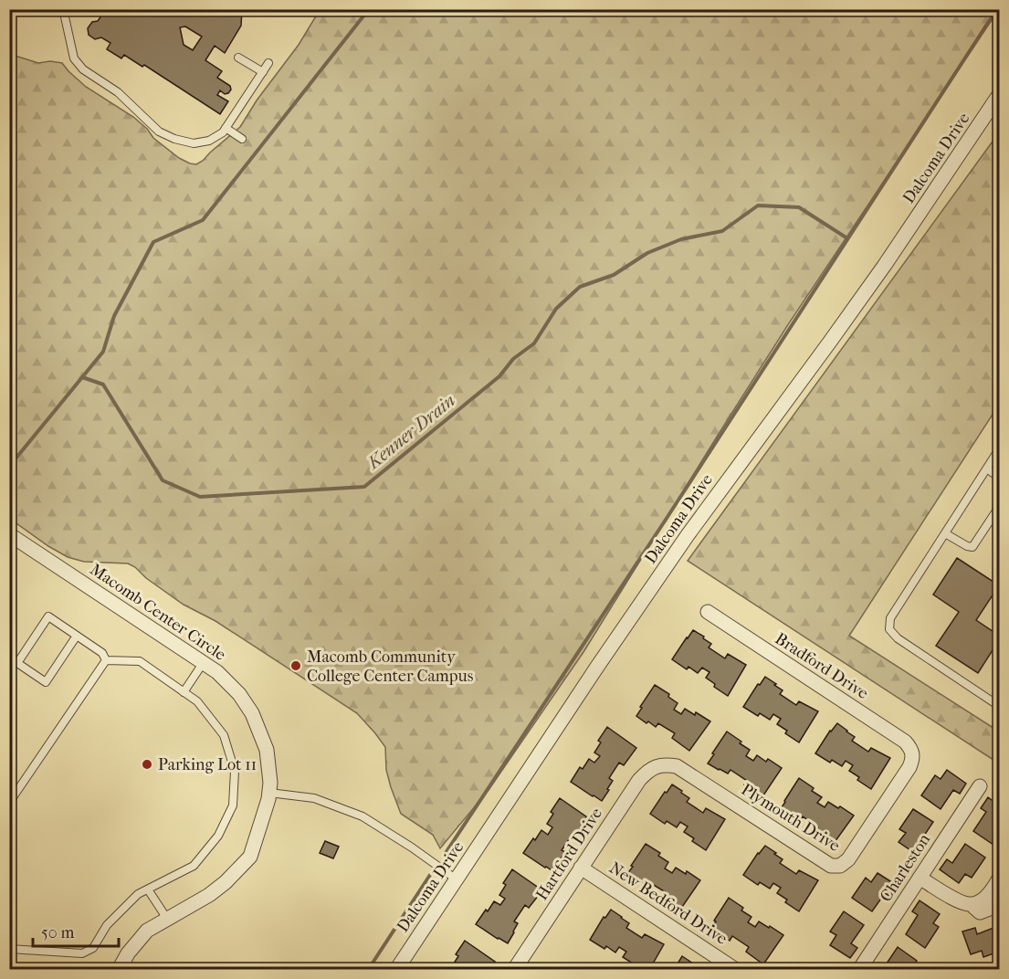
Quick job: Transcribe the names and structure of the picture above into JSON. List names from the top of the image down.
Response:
{
  "streets": {
    "street": [
      "Dalcoma Drive",
      "Macomb Center Circle",
      "Bradford Drive",
      "Plymouth Drive",
      "Hartford Drive",
      "Charleston",
      "New Bedford Drive"
    ]
  },
  "crossings": [
    ["Bradford Drive", "Plymouth Drive"],
    ["Plymouth Drive", "Hartford Drive"],
    ["Hartford Drive", "New Bedford Drive"]
  ],
  "water": ["Kenner Drain"],
  "places": ["Macomb Community College Center Campus", "Parking Lot 11"],
  "scale_bar": "50 m"
}
